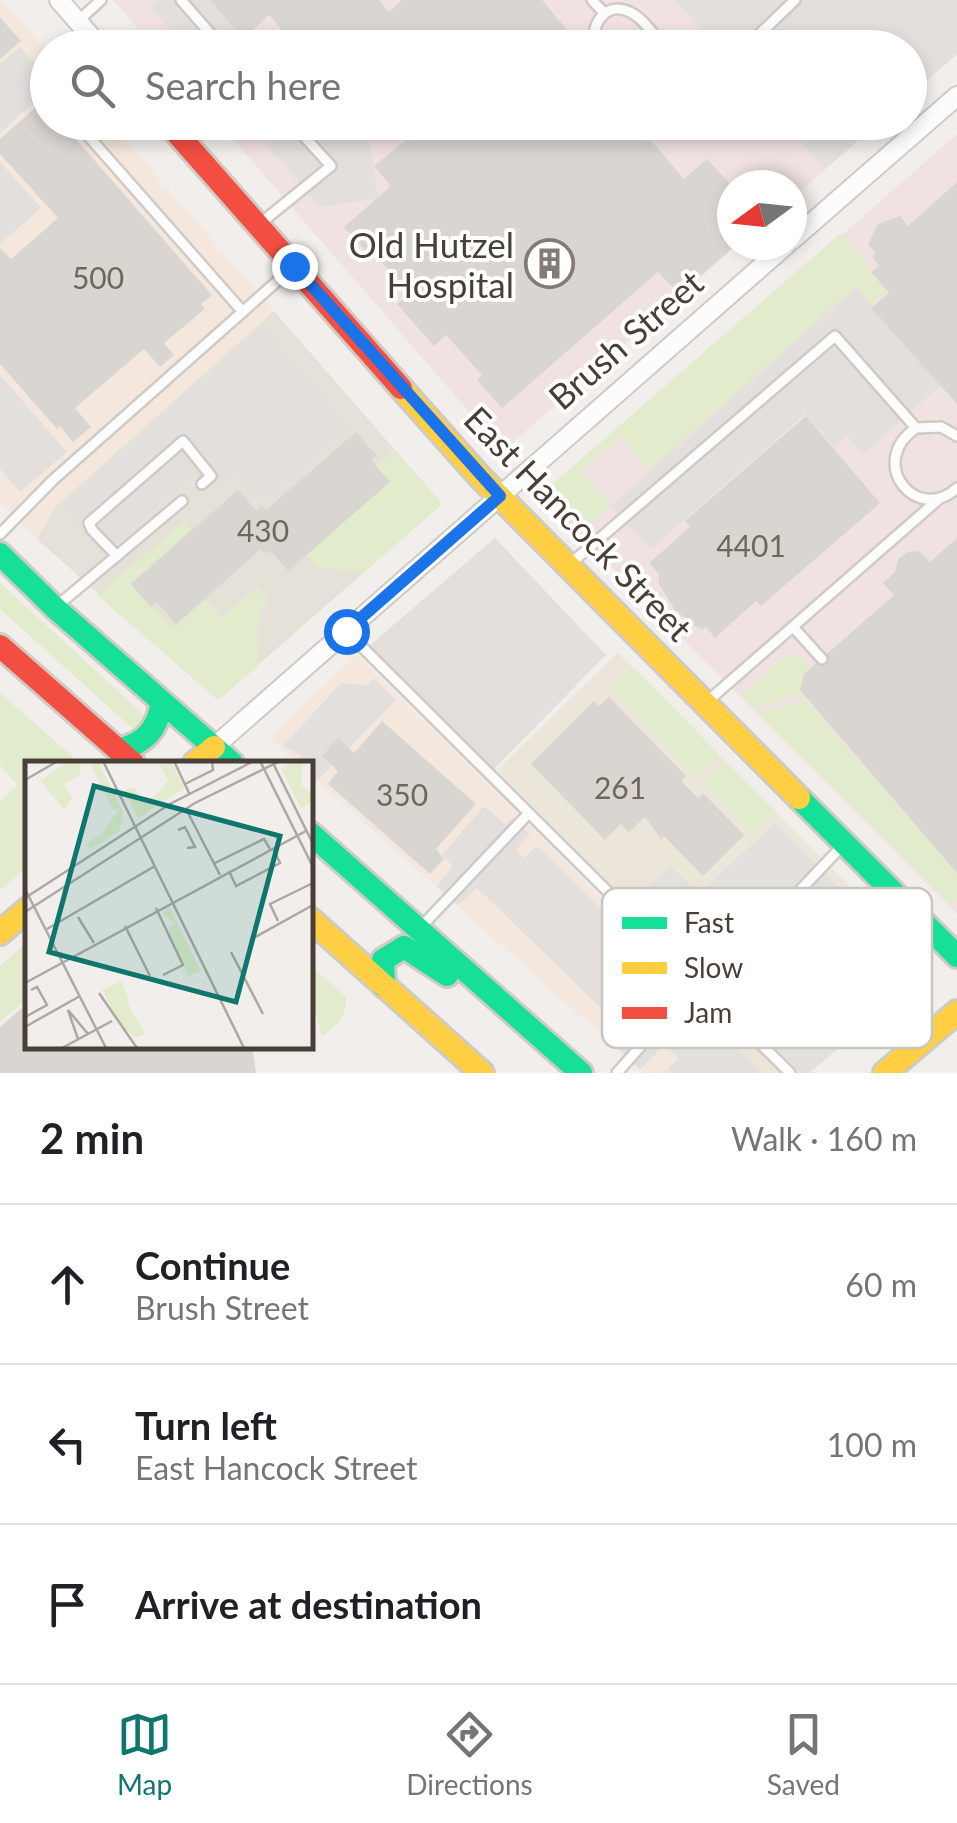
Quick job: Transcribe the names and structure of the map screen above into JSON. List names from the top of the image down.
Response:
{
  "streets": {
    "street": ["Brush Street", "East Hancock Street"]
  },
  "crossings": [
    ["Brush Street", "East Hancock Street"]
  ],
  "places": {
    "building": ["Old Hutzel Hospital"]
  },
  "house_numbers": [
    "500",
    "430",
    "4401",
    "261",
    "350"
  ],
  "legend": ["Fast", "Slow", "Jam"],
  "north": "left",
  "page": {
    "search": "Search here",
    "heading": ["2 min", "Walk · 160 m"],
    "list": [
      ["Continue", "Brush Street", "60 m"],
      ["Turn left", "East Hancock Street", "100 m"],
      "Arrive at destination"
    ],
    "nav": ["Map", "Directions", "Saved"]
  }
}
